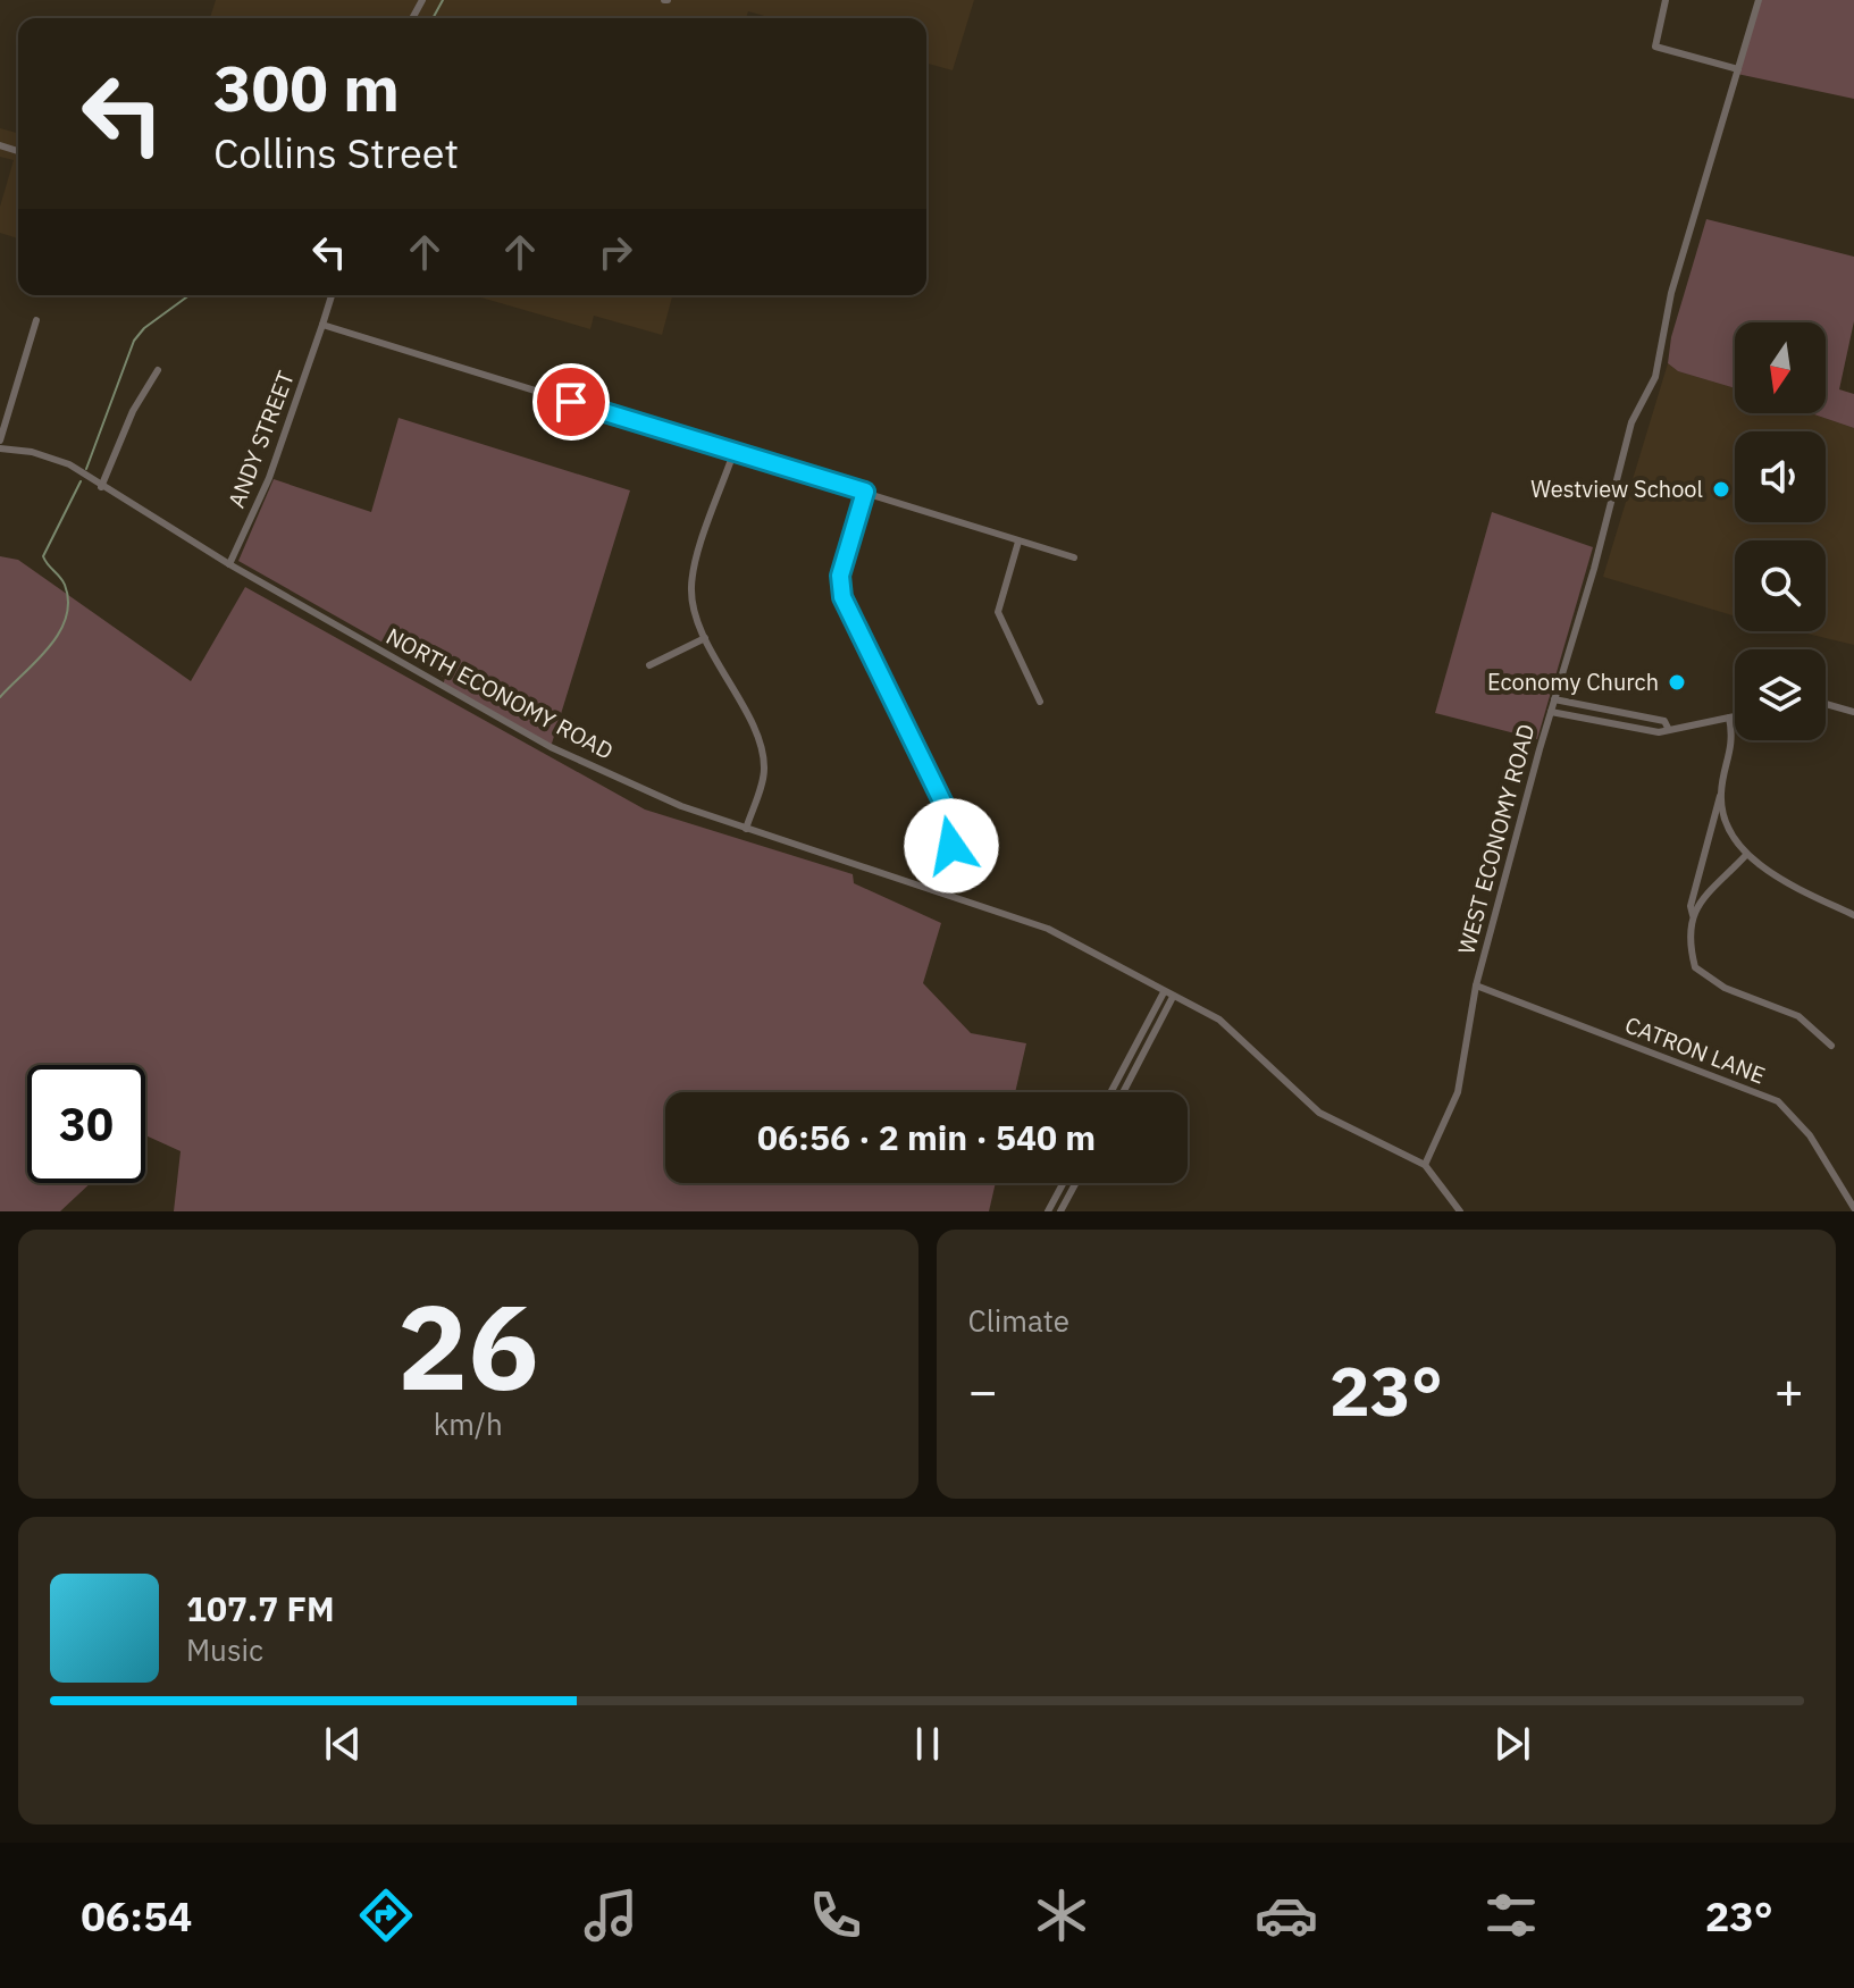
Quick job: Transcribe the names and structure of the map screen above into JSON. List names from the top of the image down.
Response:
{
  "streets": {
    "street": [
      "ANDY STREET",
      "NORTH ECONOMY ROAD",
      "WEST ECONOMY ROAD",
      "CATRON LANE"
    ]
  },
  "crossings": [
    ["ANDY STREET", "NORTH ECONOMY ROAD"],
    ["NORTH ECONOMY ROAD", "WEST ECONOMY ROAD"],
    ["WEST ECONOMY ROAD", "CATRON LANE"]
  ],
  "places": ["Westview School", "Economy Church"],
  "north": "bottom",
  "page": {
    "turn": ["300 m", "Collins Street"],
    "limit": "30",
    "trip": "06:56 · 2 min · 540 m",
    "tile": [
      ["26", "km/h"],
      "Climate"
    ],
    "heat": ["−", "23°", "+"],
    "song": ["107.7 FM", "Music"],
    "tabs": ["06:54", "23°"]
  }
}
